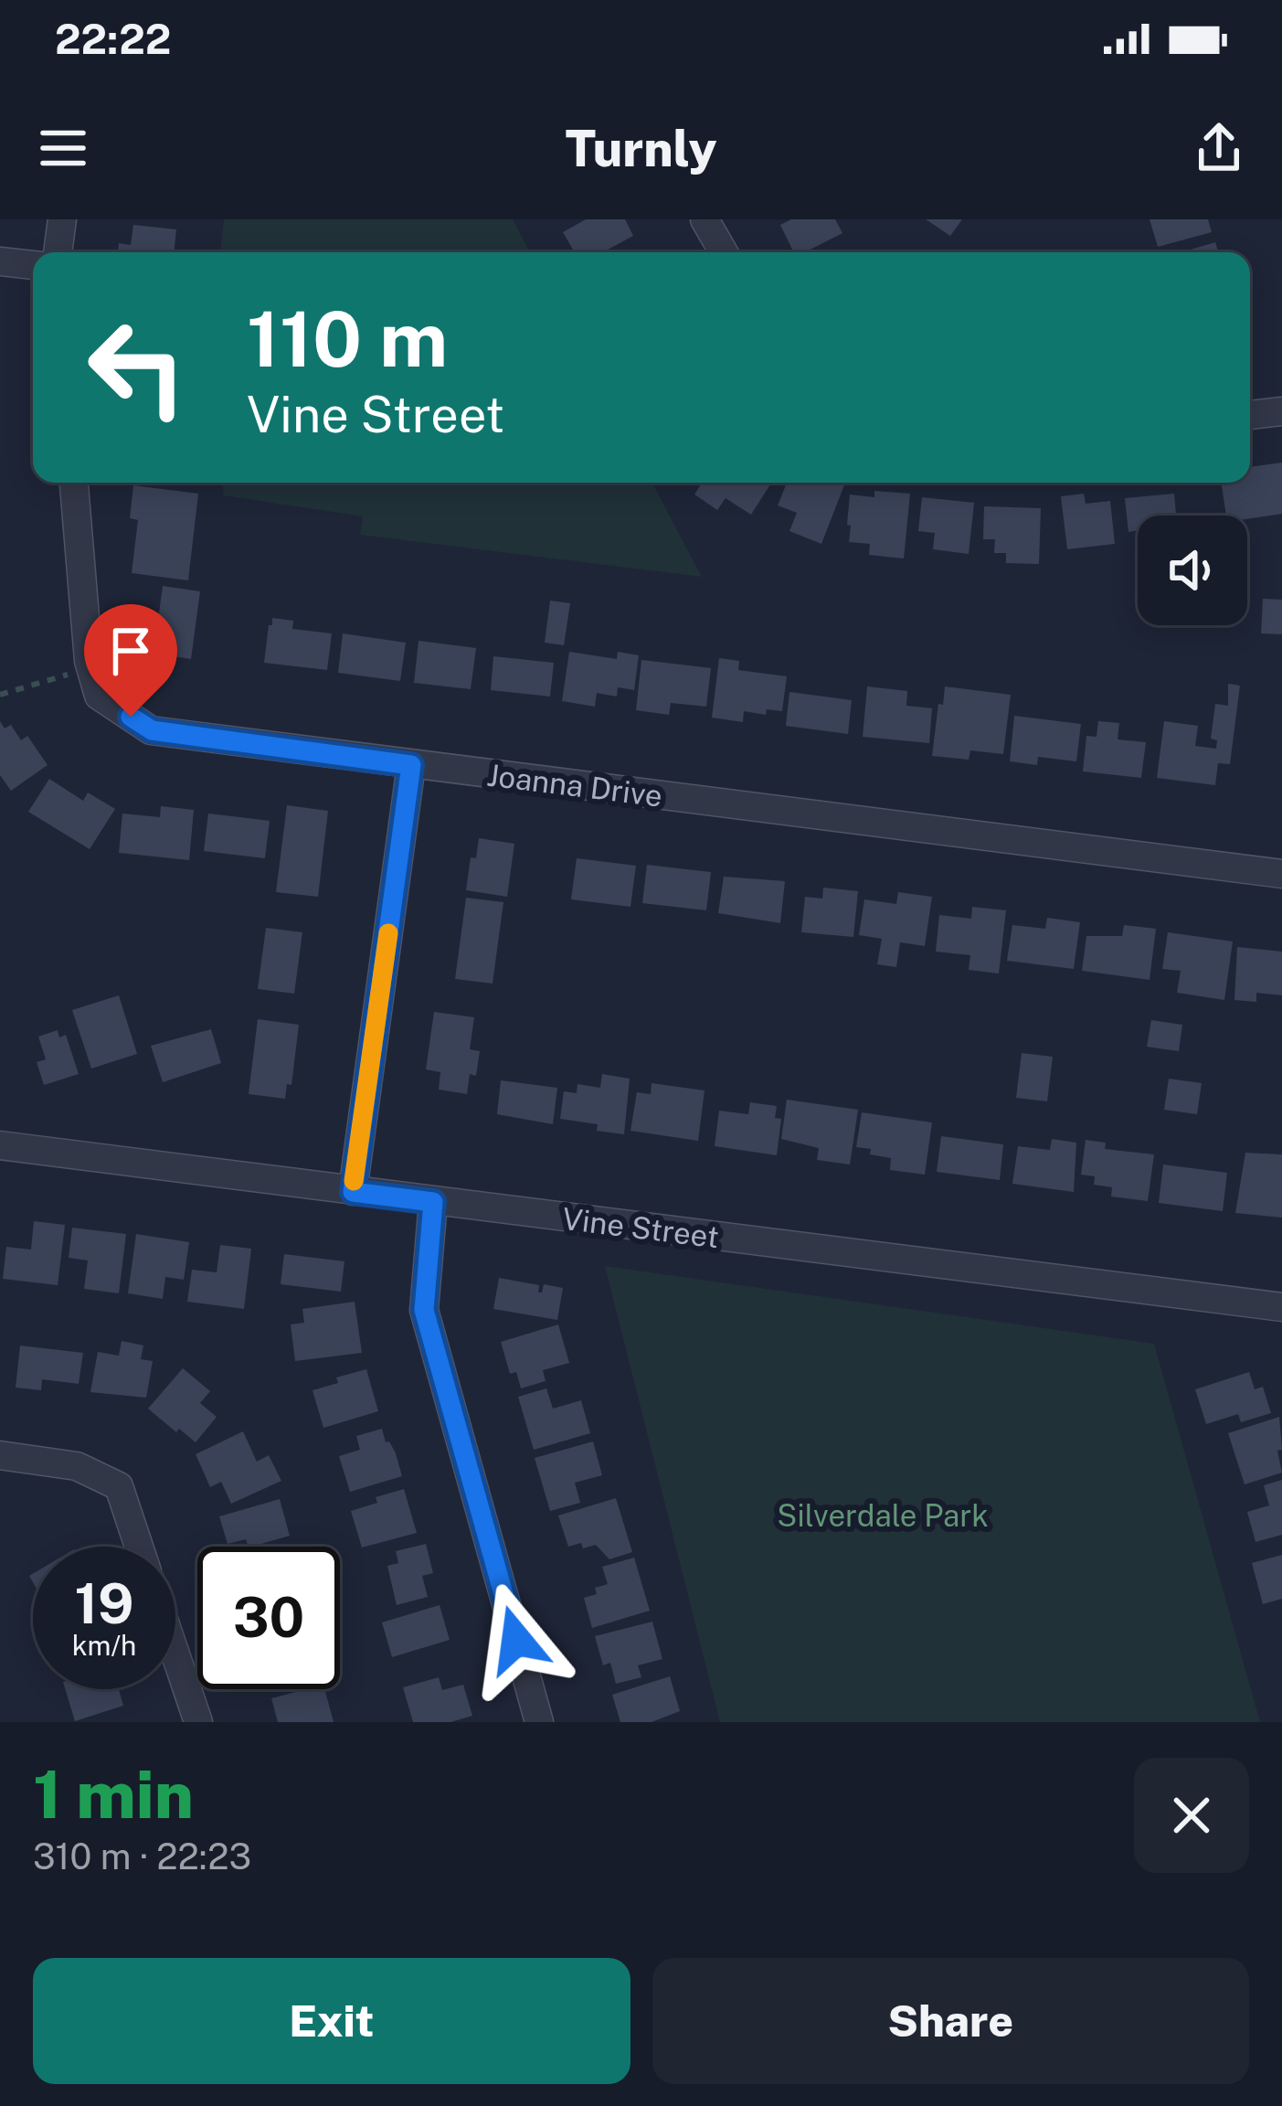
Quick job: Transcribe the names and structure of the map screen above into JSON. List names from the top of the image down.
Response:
{
  "streets": {
    "street": ["Joanna Drive", "Vine Street"]
  },
  "parks": ["Silverdale Park"],
  "page": {
    "status": "22:22",
    "header": "Turnly",
    "turn": ["110 m", "Vine Street"],
    "speed": "19 km/h",
    "limit": "30",
    "heading": ["1 min", "310 m · 22:23"],
    "buttons": ["Exit", "Share"]
  }
}
